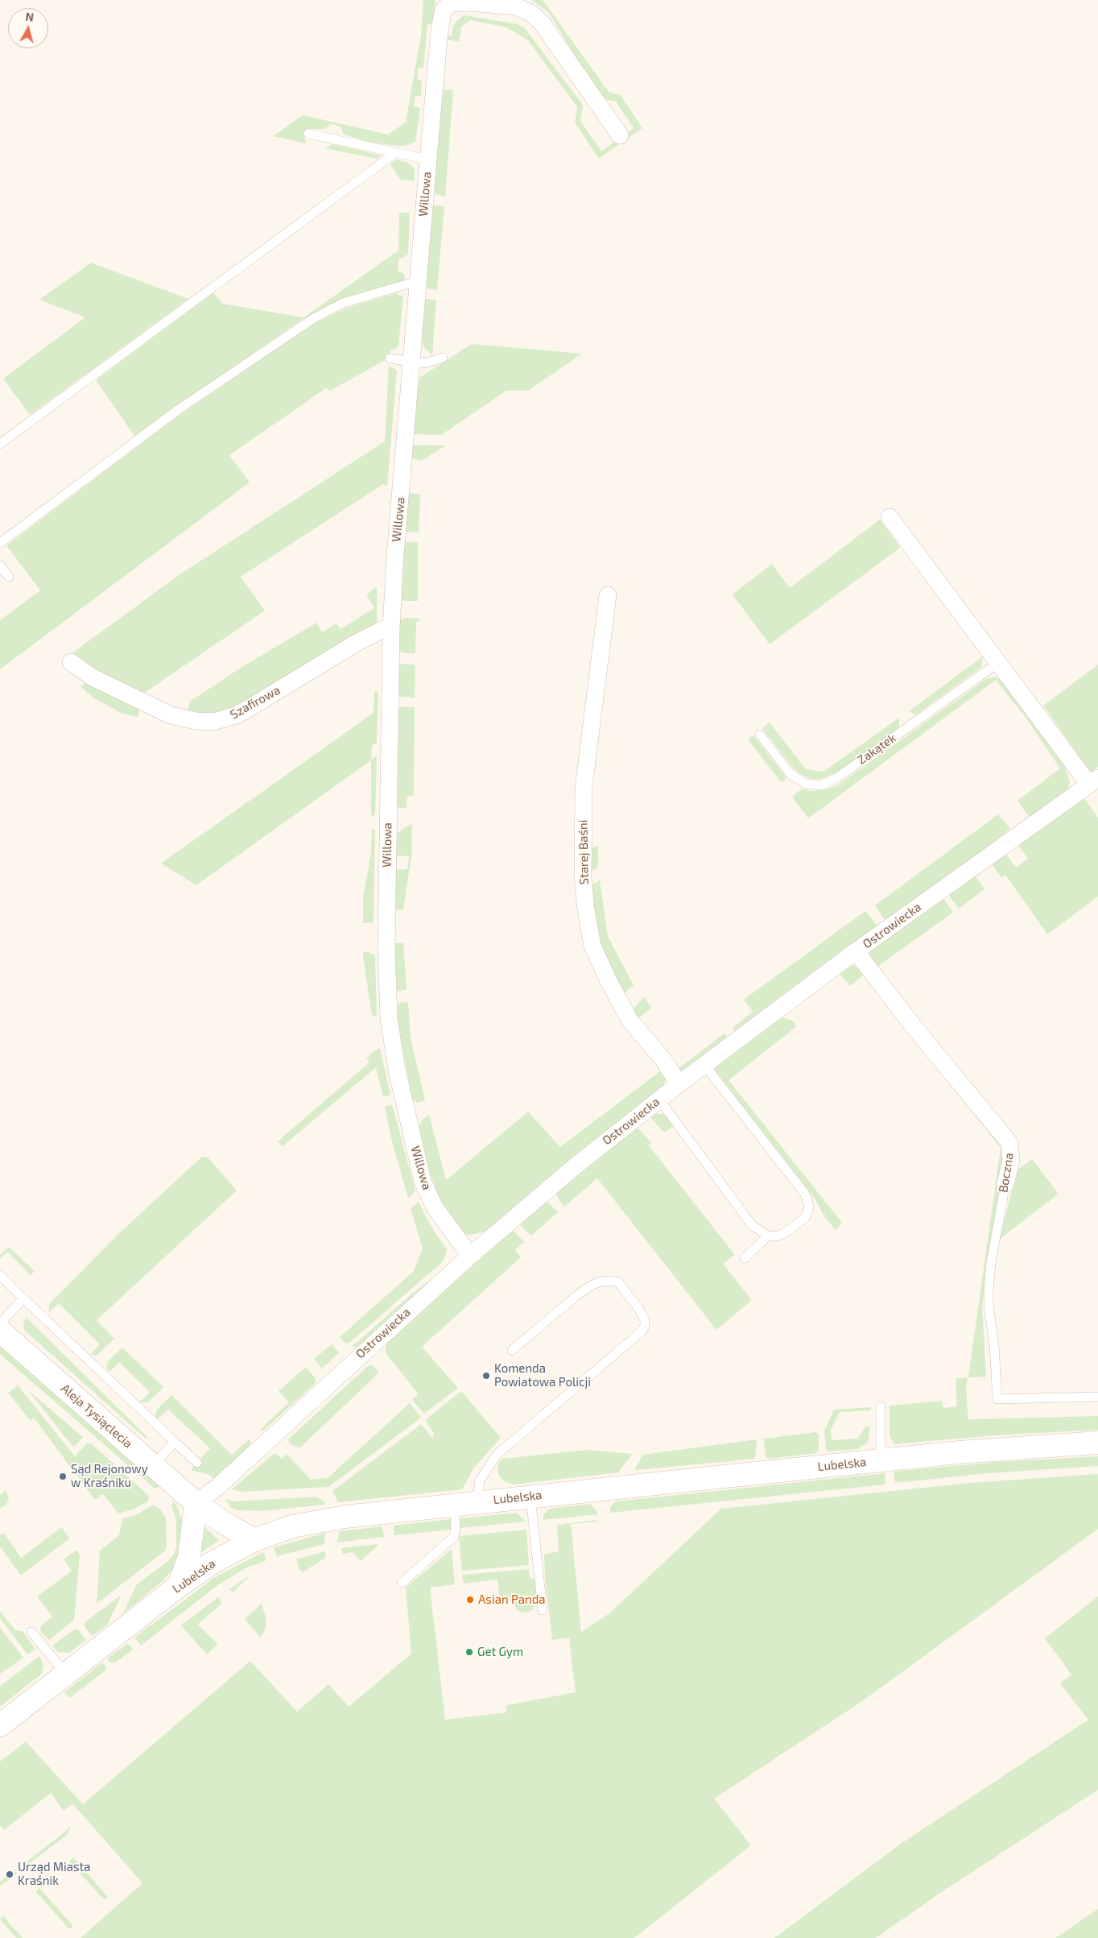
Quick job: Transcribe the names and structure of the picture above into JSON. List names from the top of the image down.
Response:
{
  "streets": {
    "street": [
      "Willowa",
      "Szafirowa",
      "Starej Baśni",
      "Ostrowiecka",
      "Boczna",
      "Aleja Tysiąclecia",
      "Lubelska"
    ],
    "lane": ["Zakątek"]
  },
  "crossings": [
    ["Willowa", "Szafirowa"],
    ["Willowa", "Ostrowiecka"],
    ["Starej Baśni", "Ostrowiecka"],
    ["Ostrowiecka", "Boczna"],
    ["Ostrowiecka", "Aleja Tysiąclecia"],
    ["Aleja Tysiąclecia", "Lubelska"]
  ],
  "places": [
    "Komenda Powiatowa Policji",
    "Sąd Rejonowy w Kraśniku",
    "Asian Panda",
    "Get Gym",
    "Urząd Miasta Kraśnik"
  ],
  "north": "top"
}
